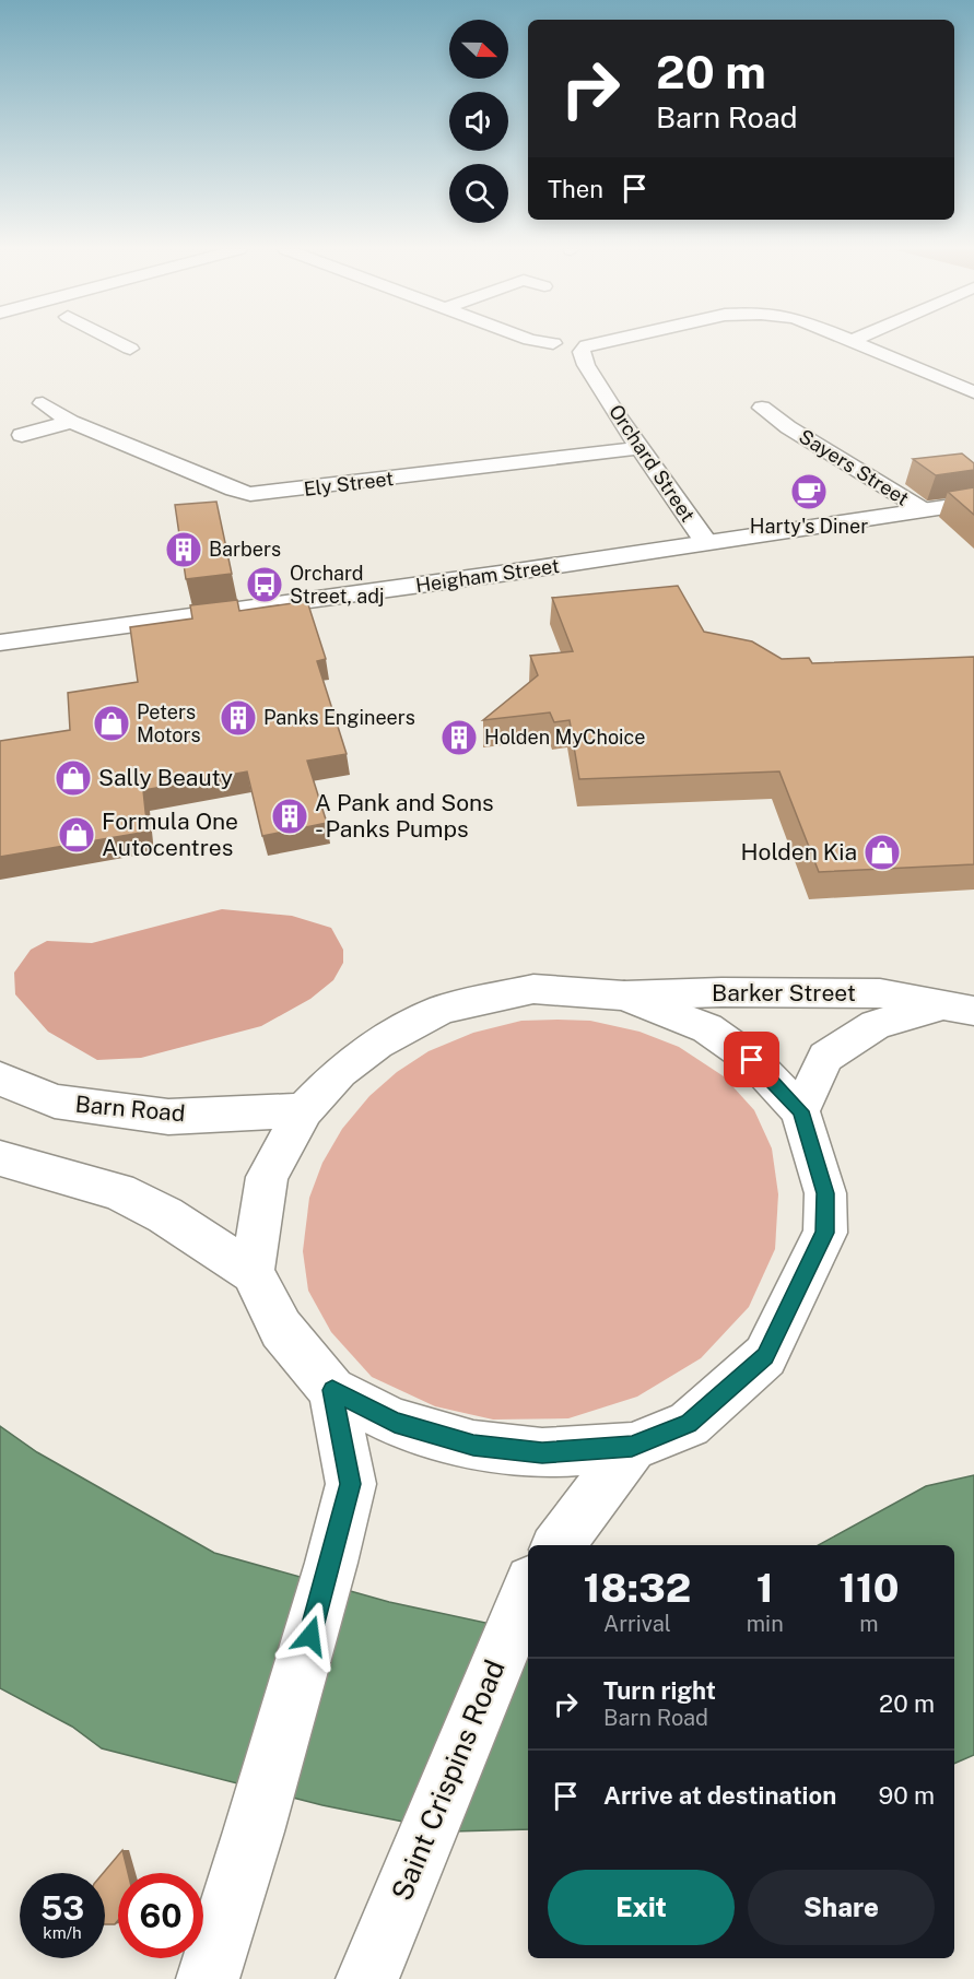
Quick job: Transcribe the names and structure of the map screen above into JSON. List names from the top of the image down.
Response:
{
  "streets": {
    "street": [
      "Orchard Street",
      "Sayers Street",
      "Ely Street",
      "Heigham Street",
      "Barker Street",
      "Barn Road",
      "Saint Crispins Road"
    ]
  },
  "crossings": [
    ["Orchard Street", "Ely Street"],
    ["Orchard Street", "Heigham Street"],
    ["Sayers Street", "Heigham Street"]
  ],
  "places": {
    "cafe": ["Harty's Diner"],
    "building": [
      "Barbers",
      "Panks Engineers",
      "Holden MyChoice",
      "A Pank and Sons - Panks Pumps"
    ],
    "bus stop": ["Orchard Street, adj"],
    "shop": [
      "Peters Motors",
      "Sally Beauty",
      "Formula One Autocentres",
      "Holden Kia"
    ]
  },
  "north": "right",
  "page": {
    "turn": ["20 m", "Barn Road"],
    "then": "Then",
    "eta": [
      "18:32",
      "Arrival",
      "1",
      "min",
      "110",
      "m"
    ],
    "list": [
      {
        "name": "Turn right",
        "note": "Barn Road",
        "value": "20 m"
      },
      {
        "name": "Arrive at destination",
        "value": "90 m"
      }
    ],
    "buttons": ["Exit", "Share"],
    "speed": "53 km/h",
    "limit": "60"
  }
}
